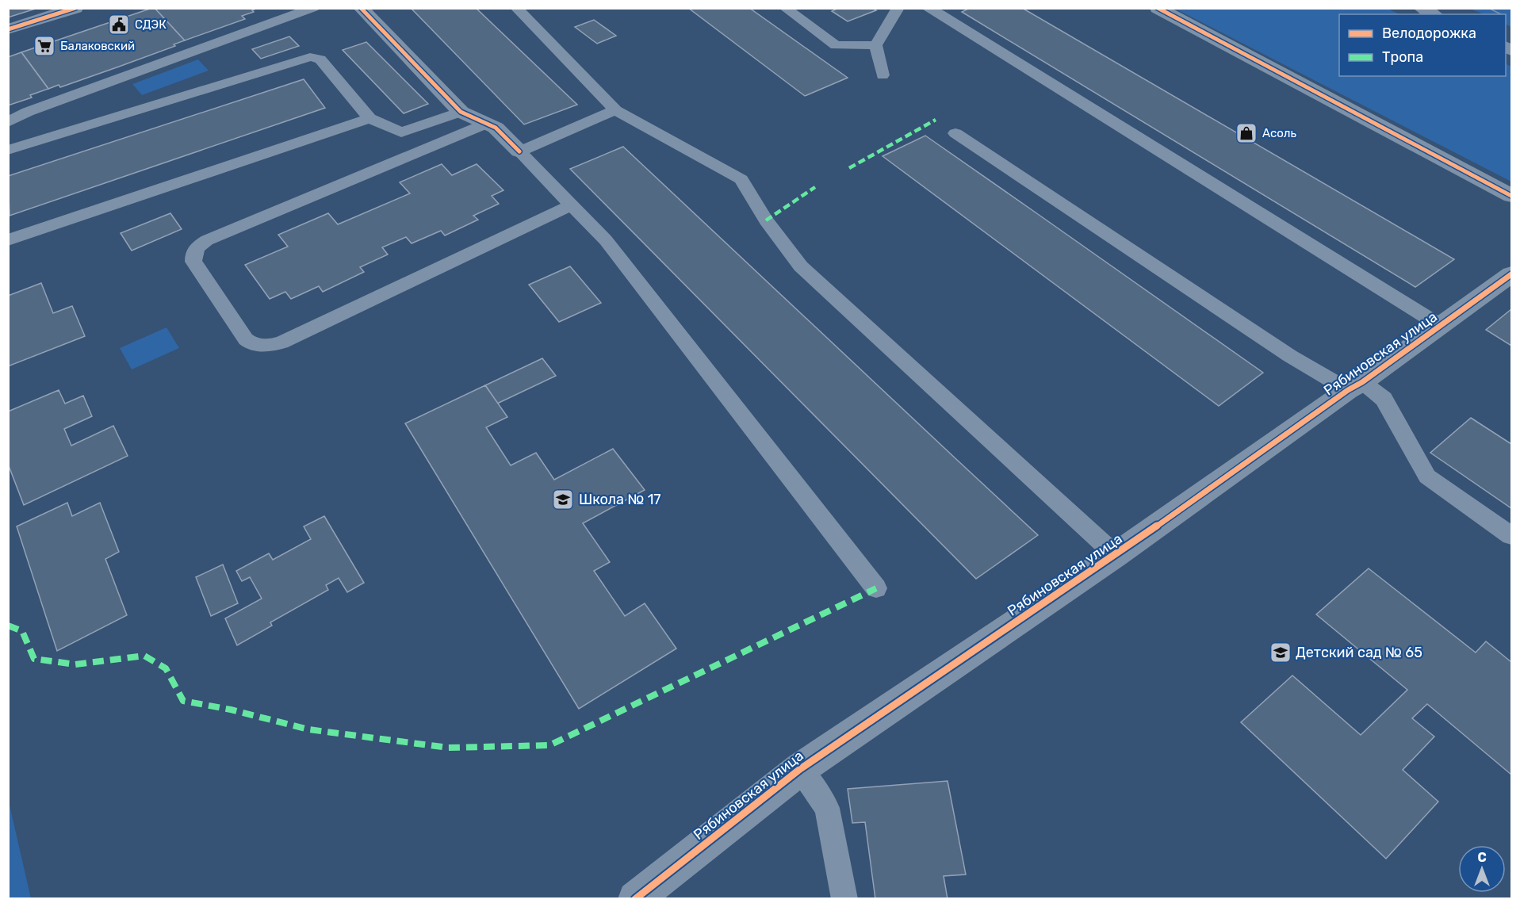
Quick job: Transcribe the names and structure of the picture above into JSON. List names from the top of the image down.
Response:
{
  "streets": {
    "street": ["Рябиновская улица"]
  },
  "places": {
    "public building": ["СДЭК"],
    "supermarket": ["Балаковский"],
    "shop": ["Асоль"],
    "school or university": ["Школа № 17", "Детский сад № 65"]
  },
  "legend": ["Велодорожка", "Тропа"],
  "north": "top"
}
